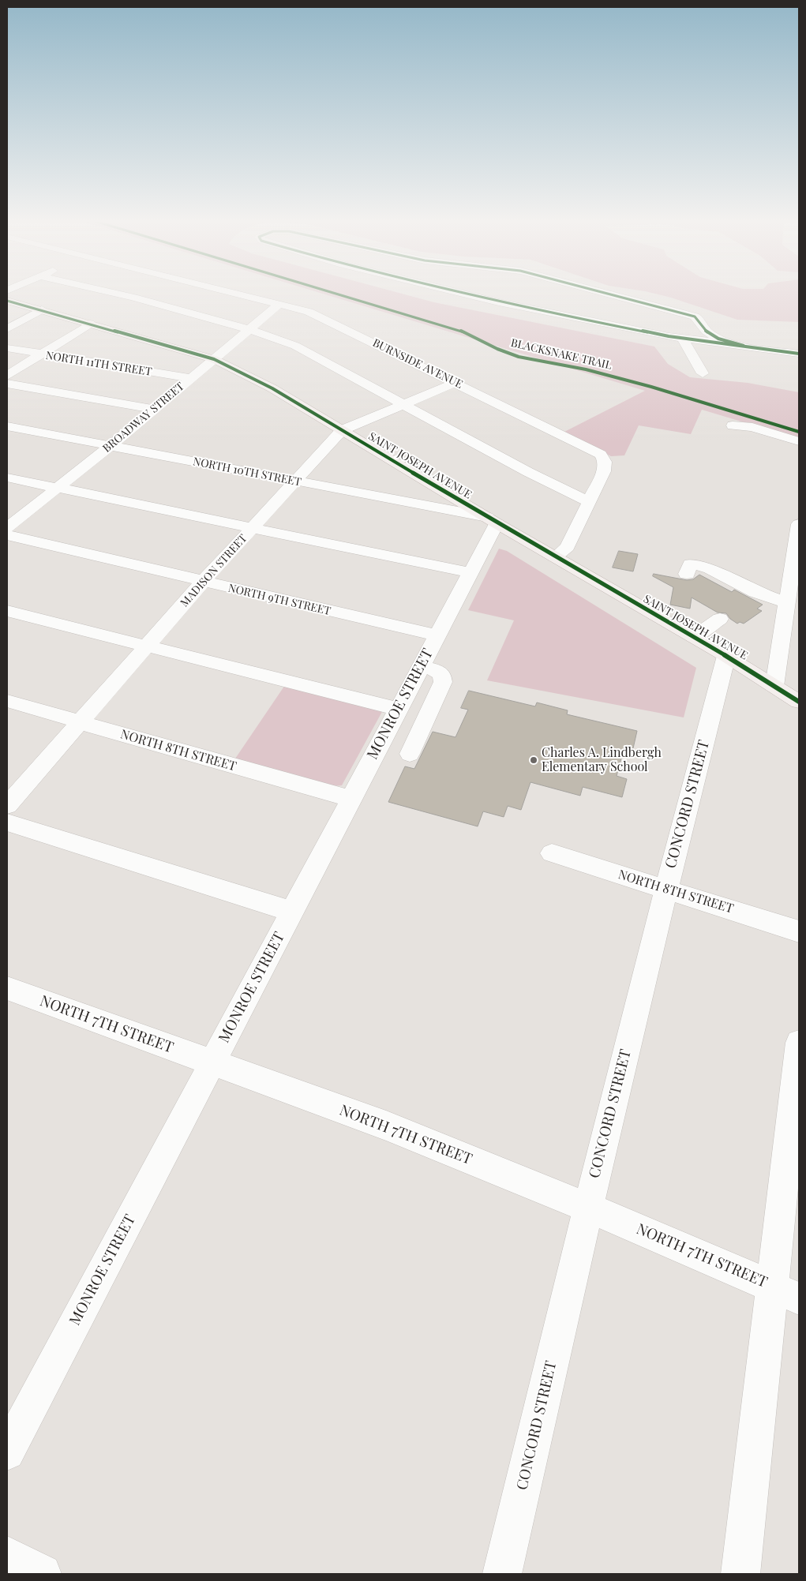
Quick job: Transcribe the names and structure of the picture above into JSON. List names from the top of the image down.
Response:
{
  "streets": {
    "main road": ["SAINT JOSEPH AVENUE"],
    "street": [
      "NORTH 11TH STREET",
      "BURNSIDE AVENUE",
      "BROADWAY STREET",
      "NORTH 10TH STREET",
      "MADISON STREET",
      "NORTH 9TH STREET",
      "MONROE STREET",
      "NORTH 8TH STREET",
      "CONCORD STREET",
      "NORTH 7TH STREET"
    ],
    "cycle path": ["BLACKSNAKE TRAIL"]
  },
  "crossings": [
    ["NORTH 11TH STREET", "BROADWAY STREET"],
    ["BURNSIDE AVENUE", "BROADWAY STREET"],
    ["BURNSIDE AVENUE", "MADISON STREET"],
    ["BROADWAY STREET", "SAINT JOSEPH AVENUE"],
    ["BROADWAY STREET", "NORTH 10TH STREET"],
    ["SAINT JOSEPH AVENUE", "NORTH 10TH STREET"],
    ["SAINT JOSEPH AVENUE", "MADISON STREET"],
    ["SAINT JOSEPH AVENUE", "MONROE STREET"],
    ["SAINT JOSEPH AVENUE", "CONCORD STREET"],
    ["NORTH 10TH STREET", "MADISON STREET"],
    ["NORTH 10TH STREET", "MONROE STREET"],
    ["MADISON STREET", "NORTH 9TH STREET"],
    ["MADISON STREET", "NORTH 8TH STREET"],
    ["NORTH 9TH STREET", "MONROE STREET"],
    ["MONROE STREET", "NORTH 8TH STREET"],
    ["MONROE STREET", "NORTH 7TH STREET"],
    ["NORTH 8TH STREET", "CONCORD STREET"],
    ["CONCORD STREET", "NORTH 7TH STREET"]
  ],
  "places": ["Charles A. Lindbergh Elementary School"]
}
